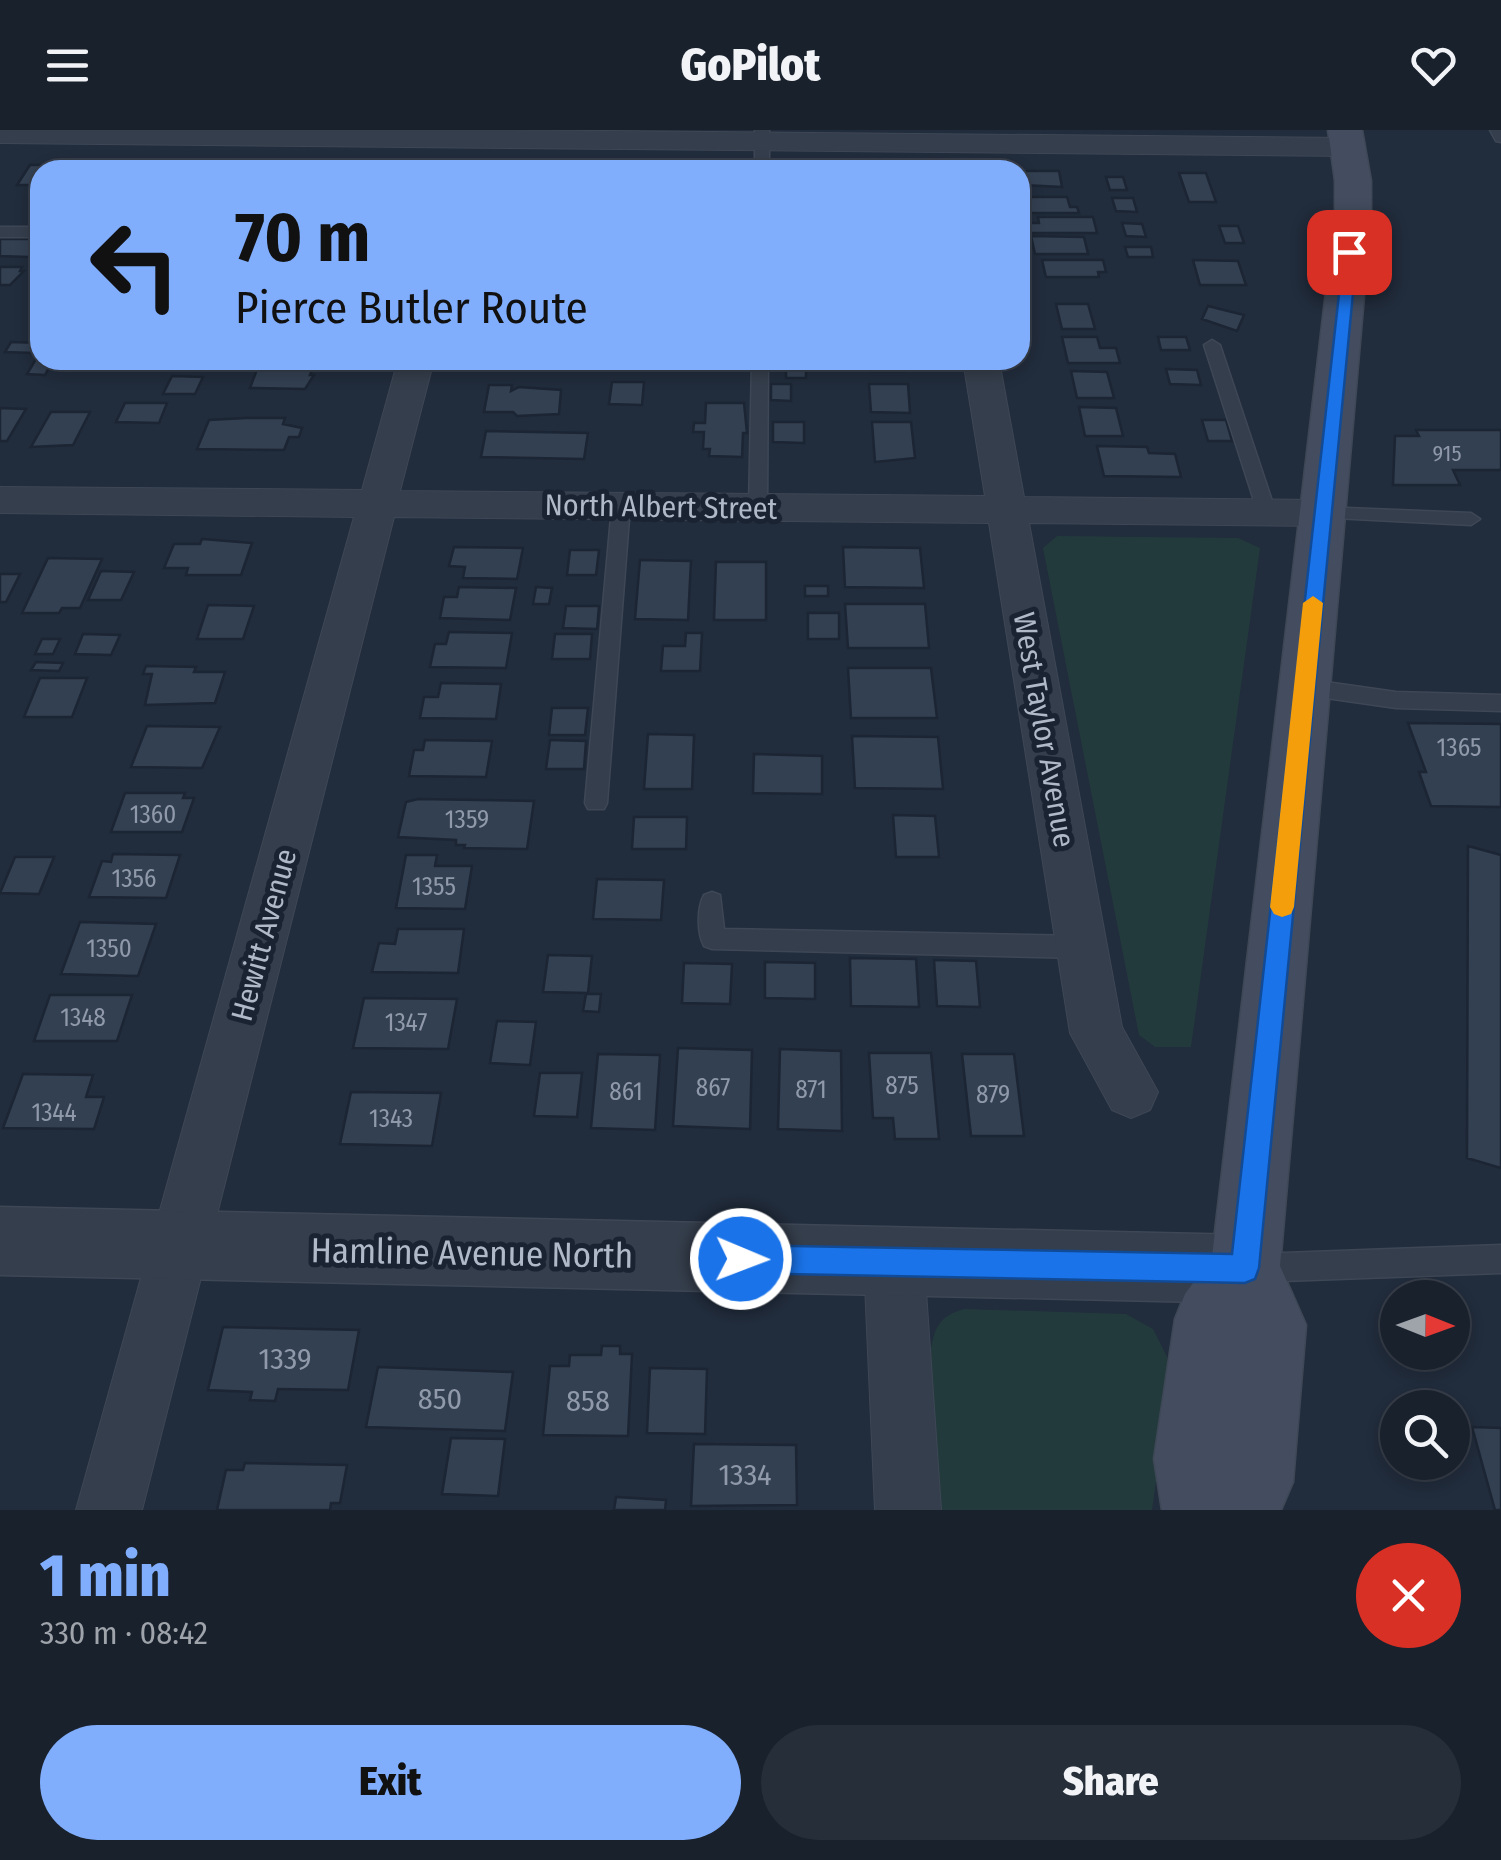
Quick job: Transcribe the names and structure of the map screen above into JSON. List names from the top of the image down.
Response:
{
  "streets": {
    "street": [
      "North Albert Street",
      "West Taylor Avenue",
      "Hewitt Avenue",
      "Hamline Avenue North"
    ]
  },
  "crossings": [
    ["North Albert Street", "West Taylor Avenue"],
    ["North Albert Street", "Hewitt Avenue"],
    ["Hewitt Avenue", "Hamline Avenue North"]
  ],
  "house_numbers": [
    "915",
    "1365",
    "1360",
    "1359",
    "1356",
    "1355",
    "1350",
    "1348",
    "1347",
    "875",
    "867",
    "871",
    "861",
    "879",
    "1344",
    "1343",
    "1339",
    "850",
    "858",
    "1334"
  ],
  "north": "right",
  "page": {
    "header": "GoPilot",
    "turn": ["70 m", "Pierce Butler Route"],
    "heading": ["1 min", "330 m · 08:42"],
    "buttons": ["Exit", "Share"]
  }
}
